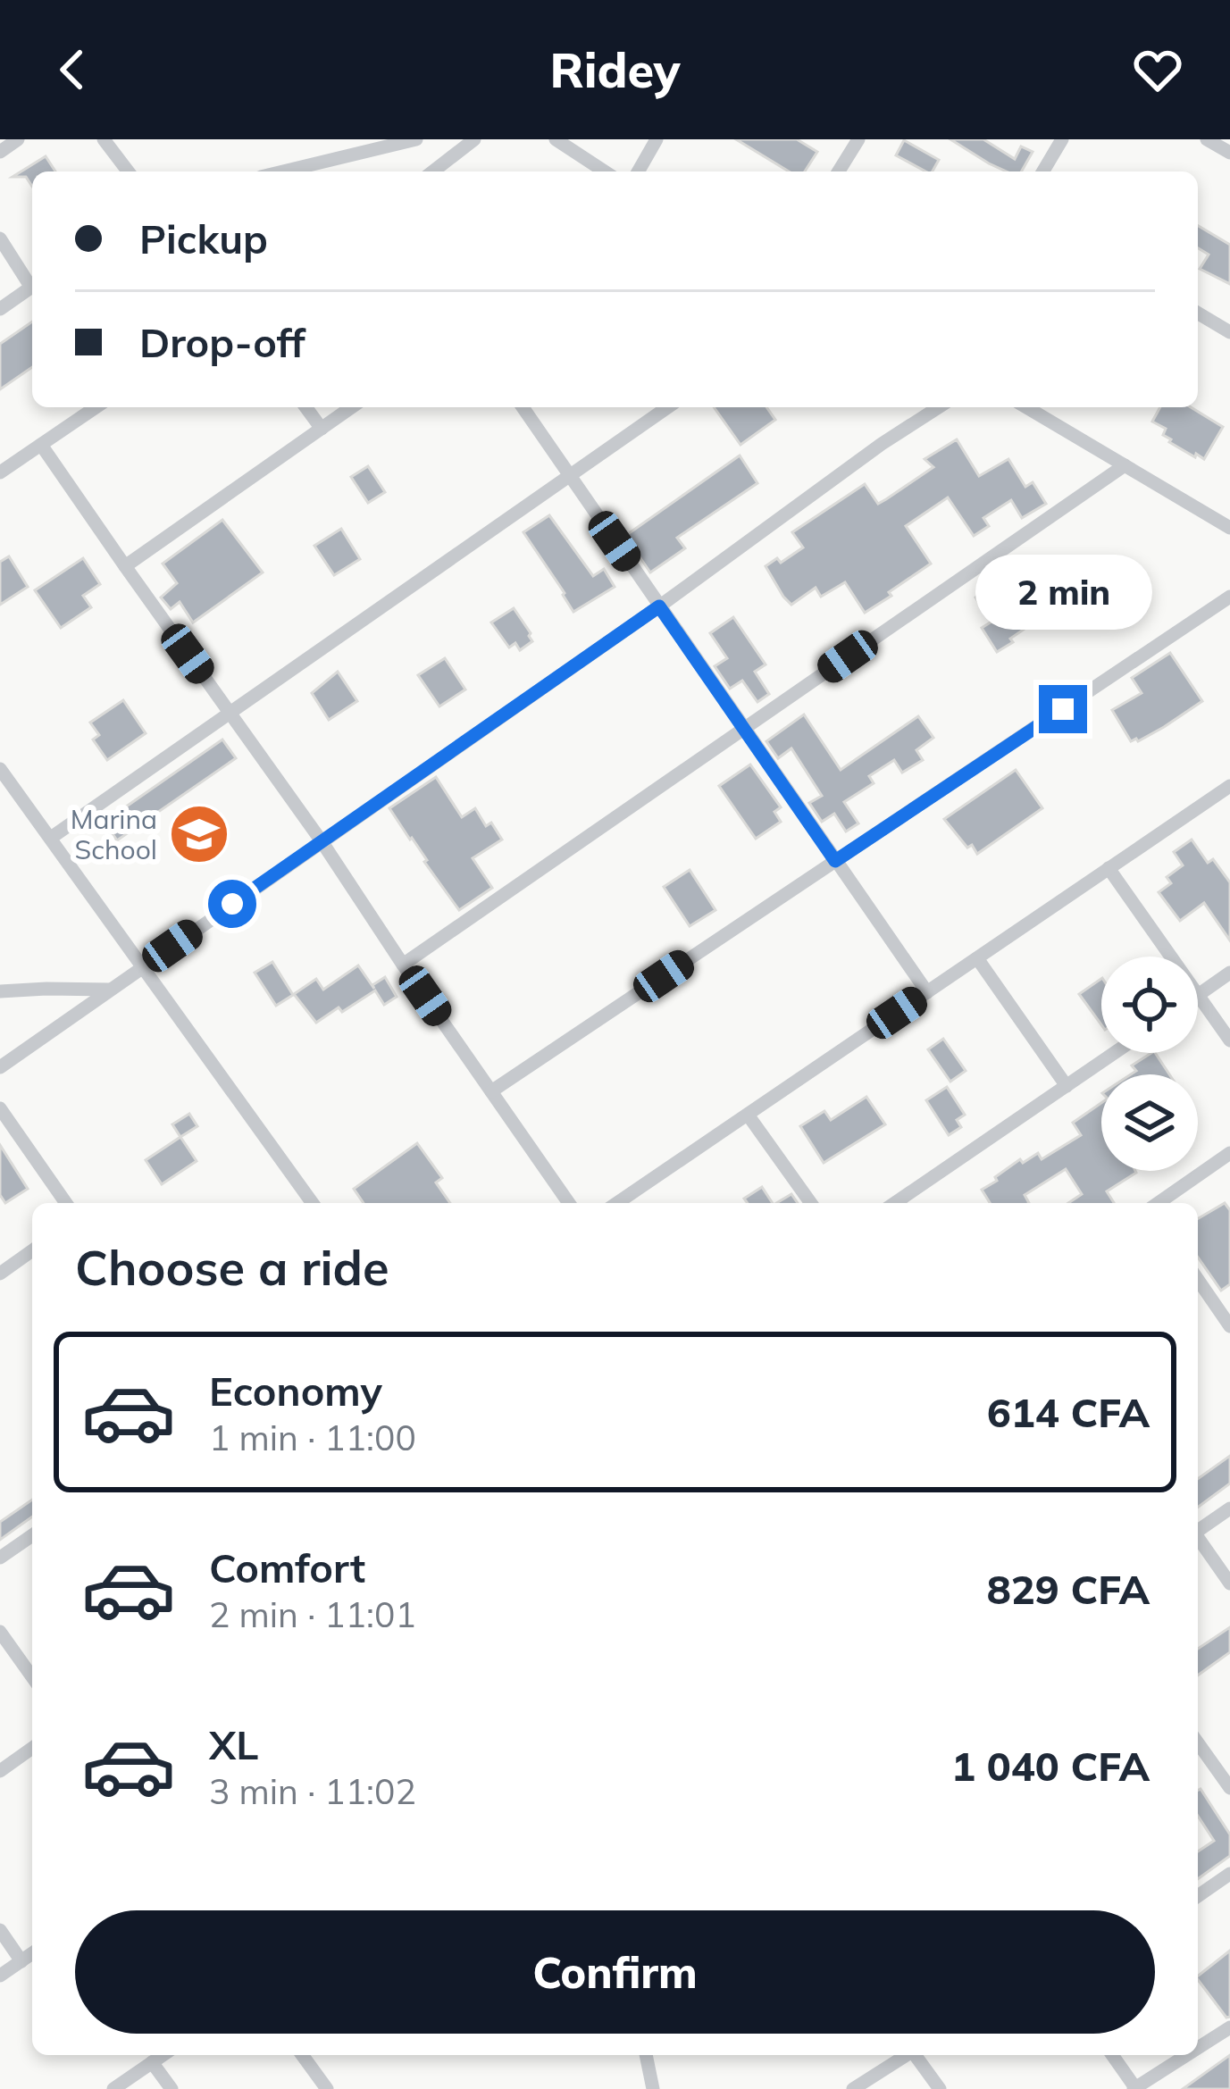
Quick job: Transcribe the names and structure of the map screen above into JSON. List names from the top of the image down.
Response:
{
  "places": {
    "school or university": ["Marina School"]
  },
  "page": {
    "header": "Ridey",
    "banner": ["Pickup", "Drop-off"],
    "bubble": "2 min",
    "heading": "Choose a ride",
    "list": [
      {
        "name": "Economy",
        "note": "1 min · 11:00",
        "value": "614 CFA"
      },
      {
        "name": "Comfort",
        "note": "2 min · 11:01",
        "value": "829 CFA"
      },
      {
        "name": "XL",
        "note": "3 min · 11:02",
        "value": "1 040 CFA"
      }
    ],
    "buttons": "Confirm"
  }
}
